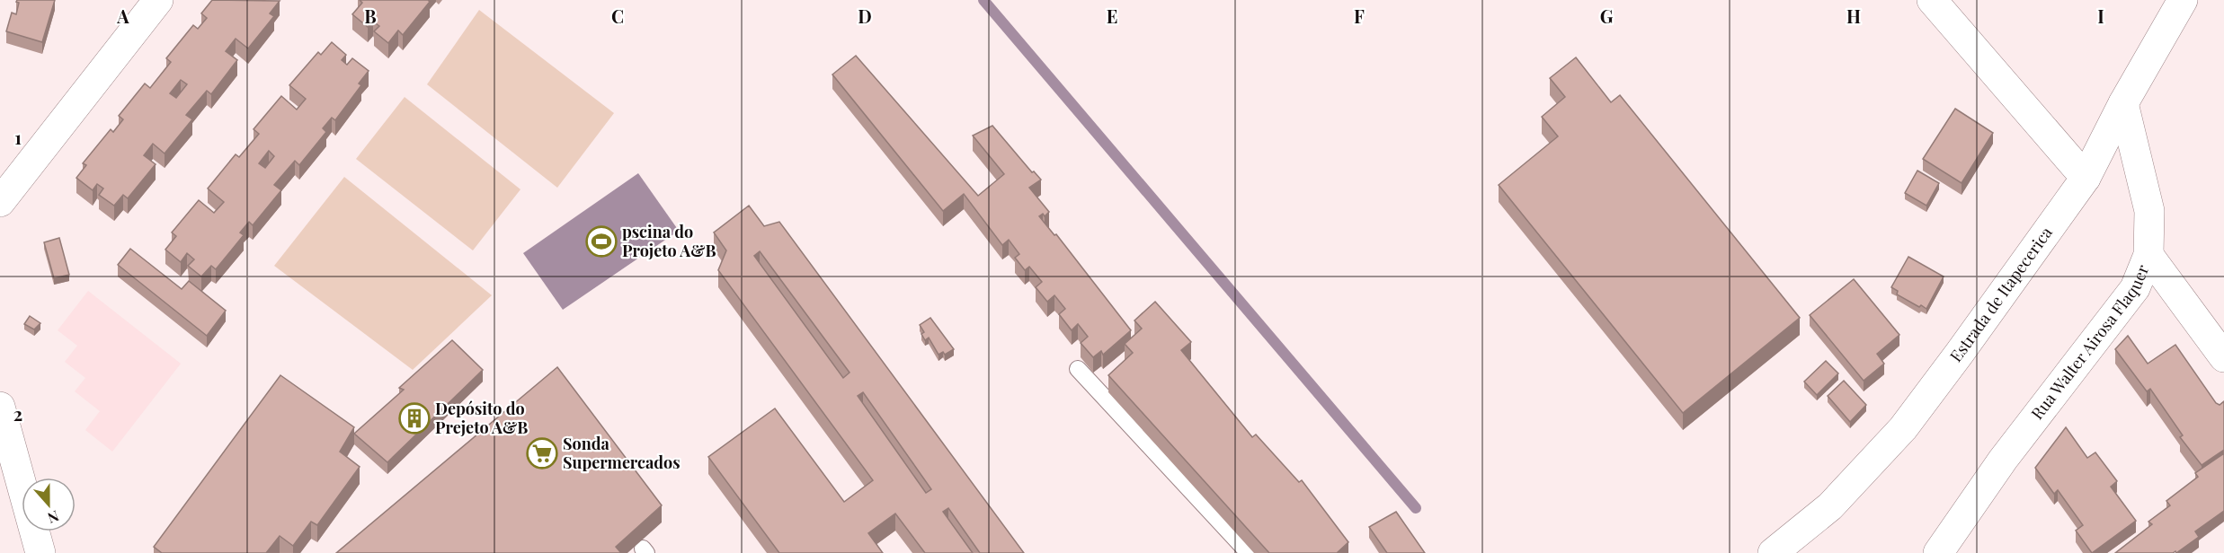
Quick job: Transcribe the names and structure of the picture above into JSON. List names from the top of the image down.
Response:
{
  "streets": {
    "street": ["Estrada de Itapecerica", "Rua Walter Airosa Flaquer"]
  },
  "crossings": [
    ["Estrada de Itapecerica", "Rua Walter Airosa Flaquer"]
  ],
  "places": {
    "sports": ["pscina do Projeto A&B"],
    "building": ["Depósito do Prejeto A&B"],
    "supermarket": ["Sonda Supermercados"]
  },
  "north": "bottom",
  "grid": {
    "columns": [
      "A",
      "B",
      "C",
      "D",
      "E",
      "F",
      "G",
      "H",
      "I"
    ],
    "rows": ["1", "2"]
  }
}
